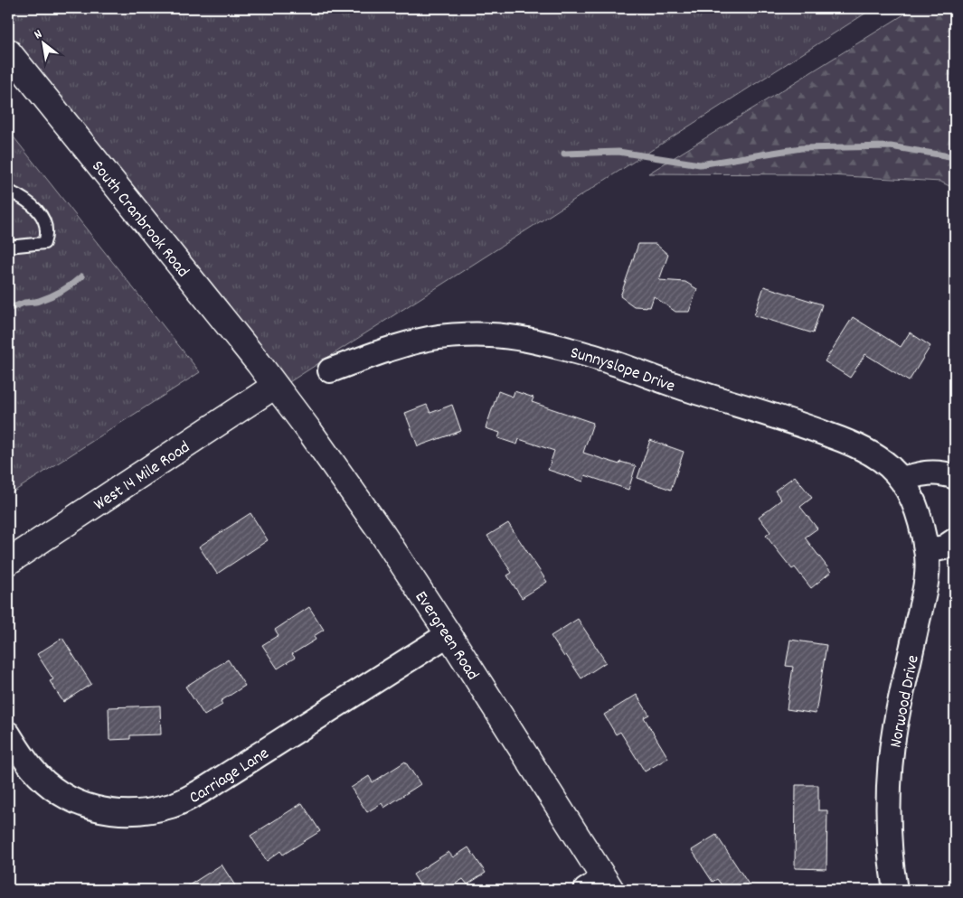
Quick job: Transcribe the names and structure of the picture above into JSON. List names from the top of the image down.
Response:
{
  "streets": {
    "street": [
      "South Cranbrook Road",
      "Sunnyslope Drive",
      "West 14 Mile Road",
      "Evergreen Road",
      "Norwood Drive",
      "Carriage Lane"
    ]
  },
  "crossings": [
    ["South Cranbrook Road", "West 14 Mile Road"],
    ["South Cranbrook Road", "Evergreen Road"],
    ["Sunnyslope Drive", "Norwood Drive"],
    ["West 14 Mile Road", "Evergreen Road"],
    ["Evergreen Road", "Carriage Lane"]
  ],
  "north": "top left"
}
